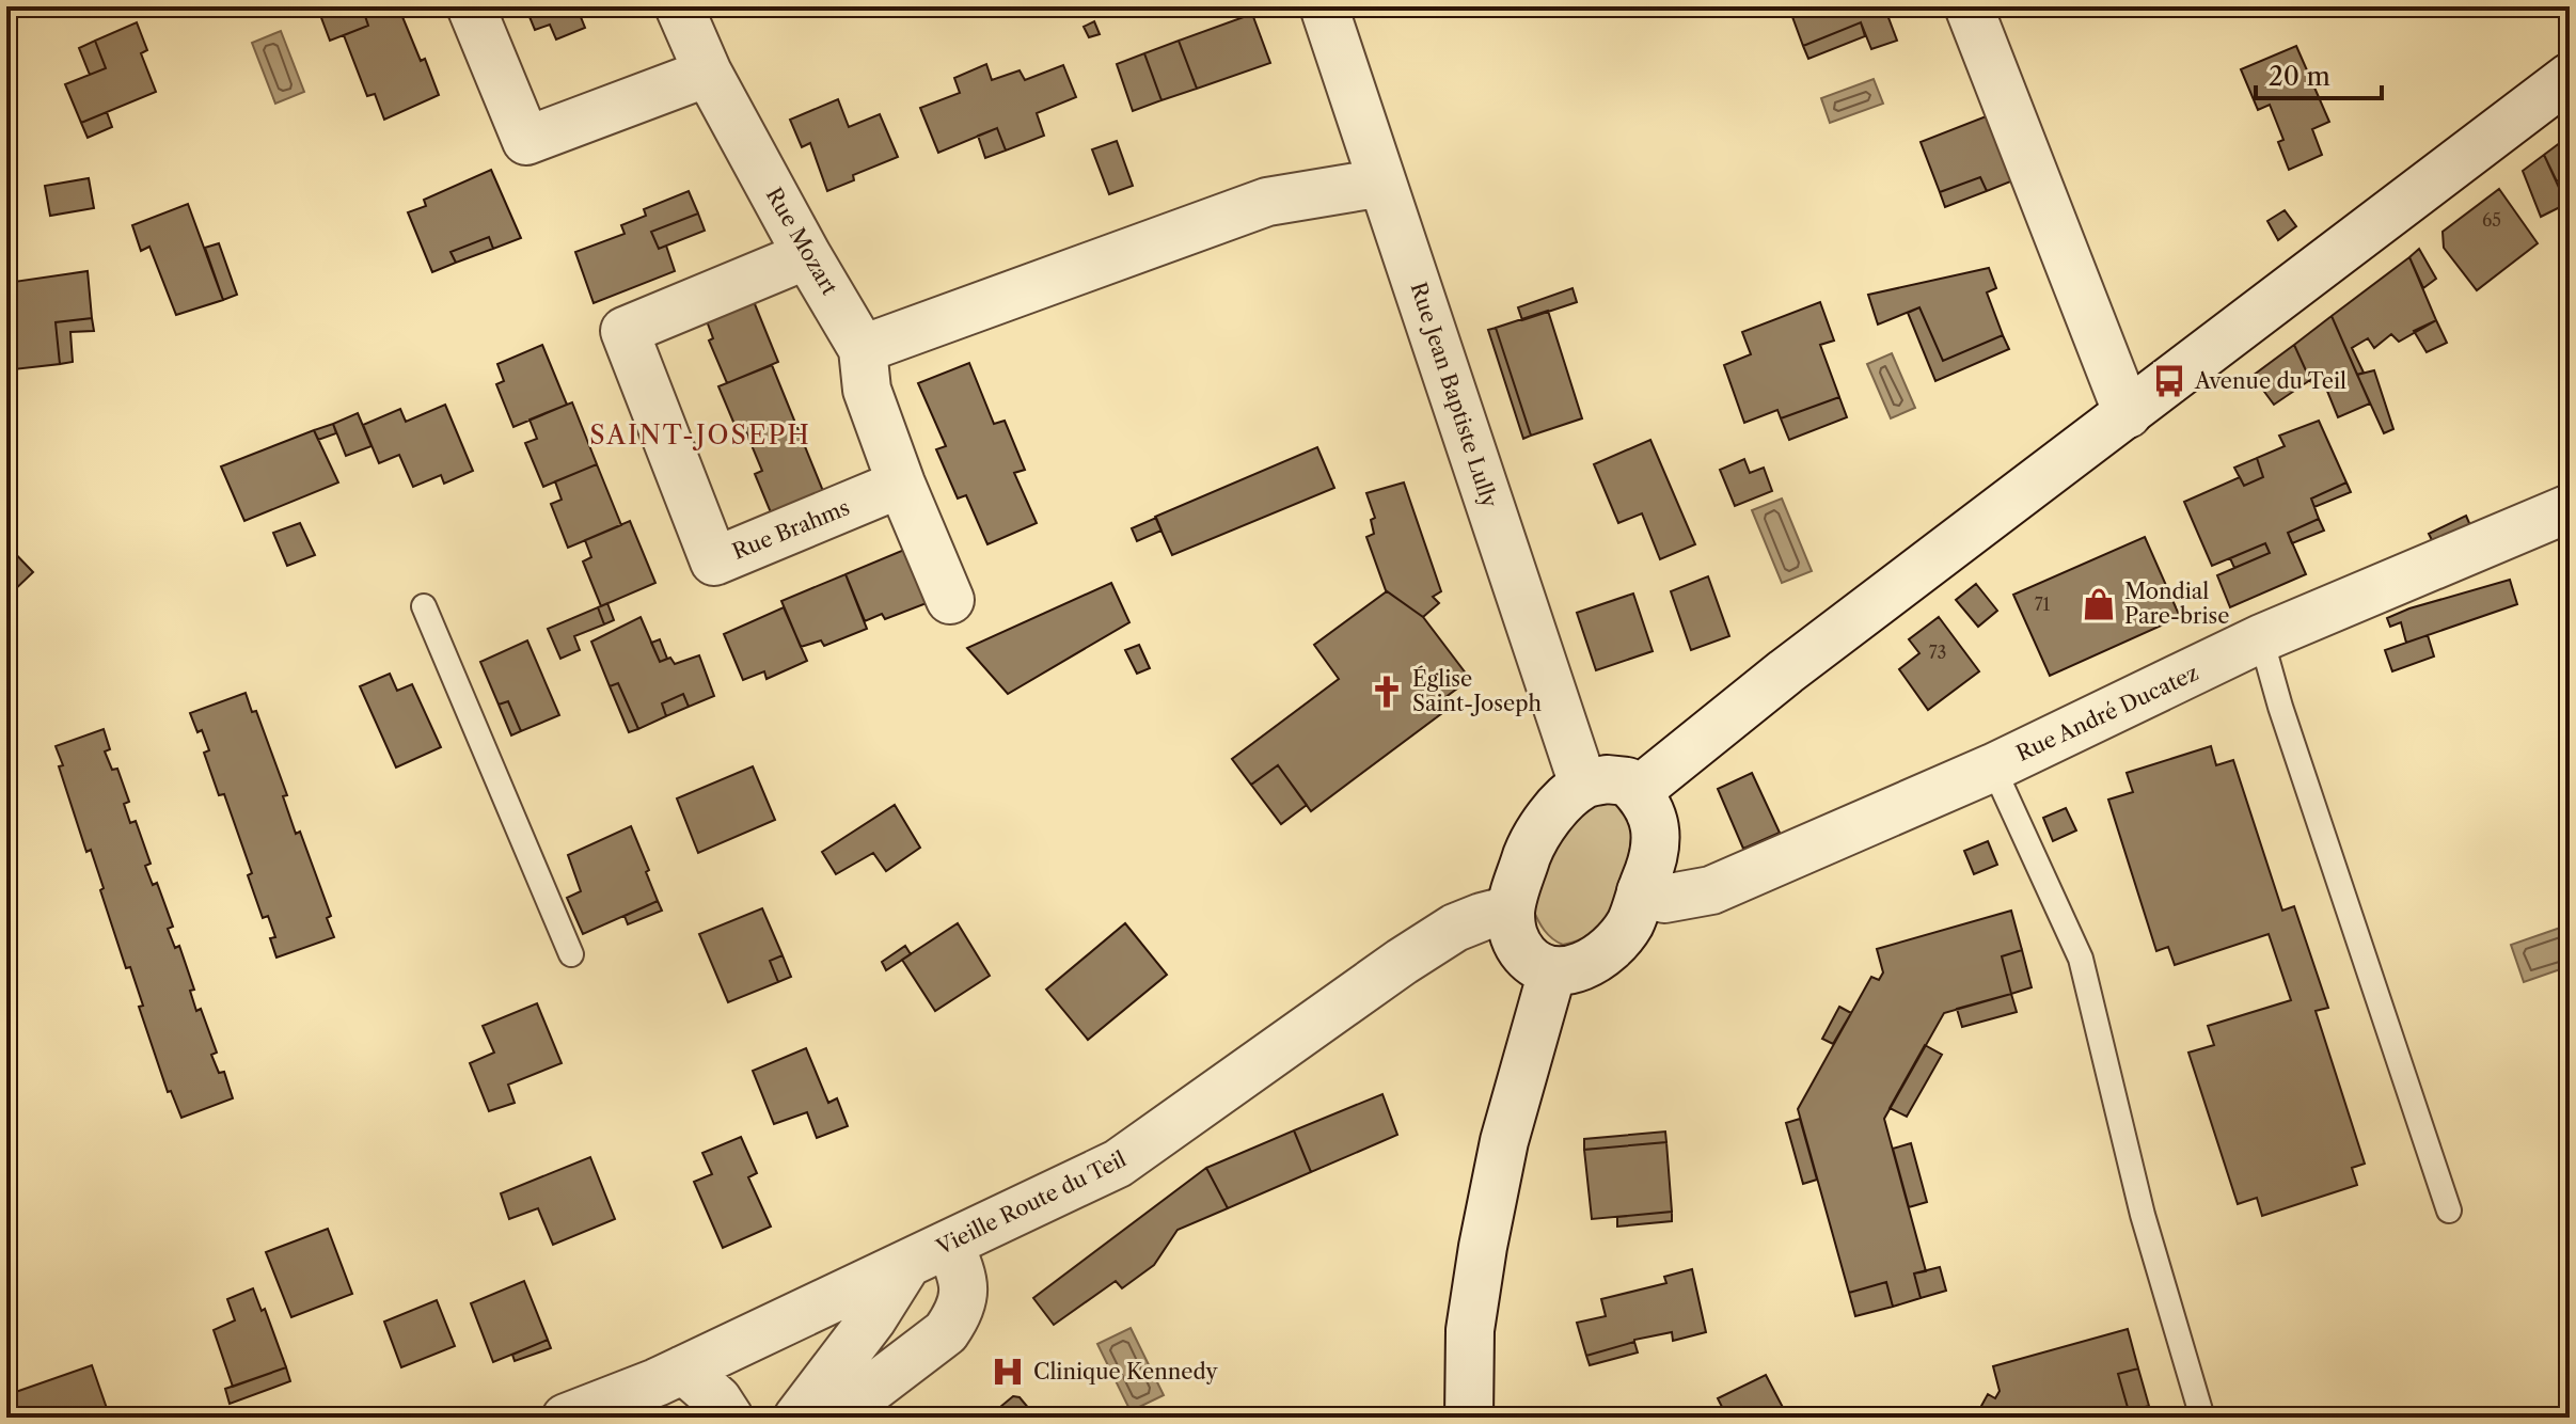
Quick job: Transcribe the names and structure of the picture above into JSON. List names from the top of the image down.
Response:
{
  "streets": {
    "street": [
      "Rue Mozart",
      "Rue Jean Baptiste Lully",
      "Rue Brahms",
      "Rue André Ducatez",
      "Vieille Route du Teil"
    ]
  },
  "crossings": [
    ["Rue Mozart", "Rue Brahms"],
    ["Rue Jean Baptiste Lully", "Rue André Ducatez"],
    ["Rue Jean Baptiste Lully", "Vieille Route du Teil"],
    ["Rue André Ducatez", "Vieille Route du Teil"]
  ],
  "districts": ["SAINT-JOSEPH"],
  "places": {
    "bus stop": ["Avenue du Teil"],
    "shop": ["Mondial Pare-brise"],
    "church": ["Église Saint-Joseph"],
    "hospital": ["Clinique Kennedy"]
  },
  "house_numbers": ["65", "71", "73"],
  "scale_bar": "20 m"
}
